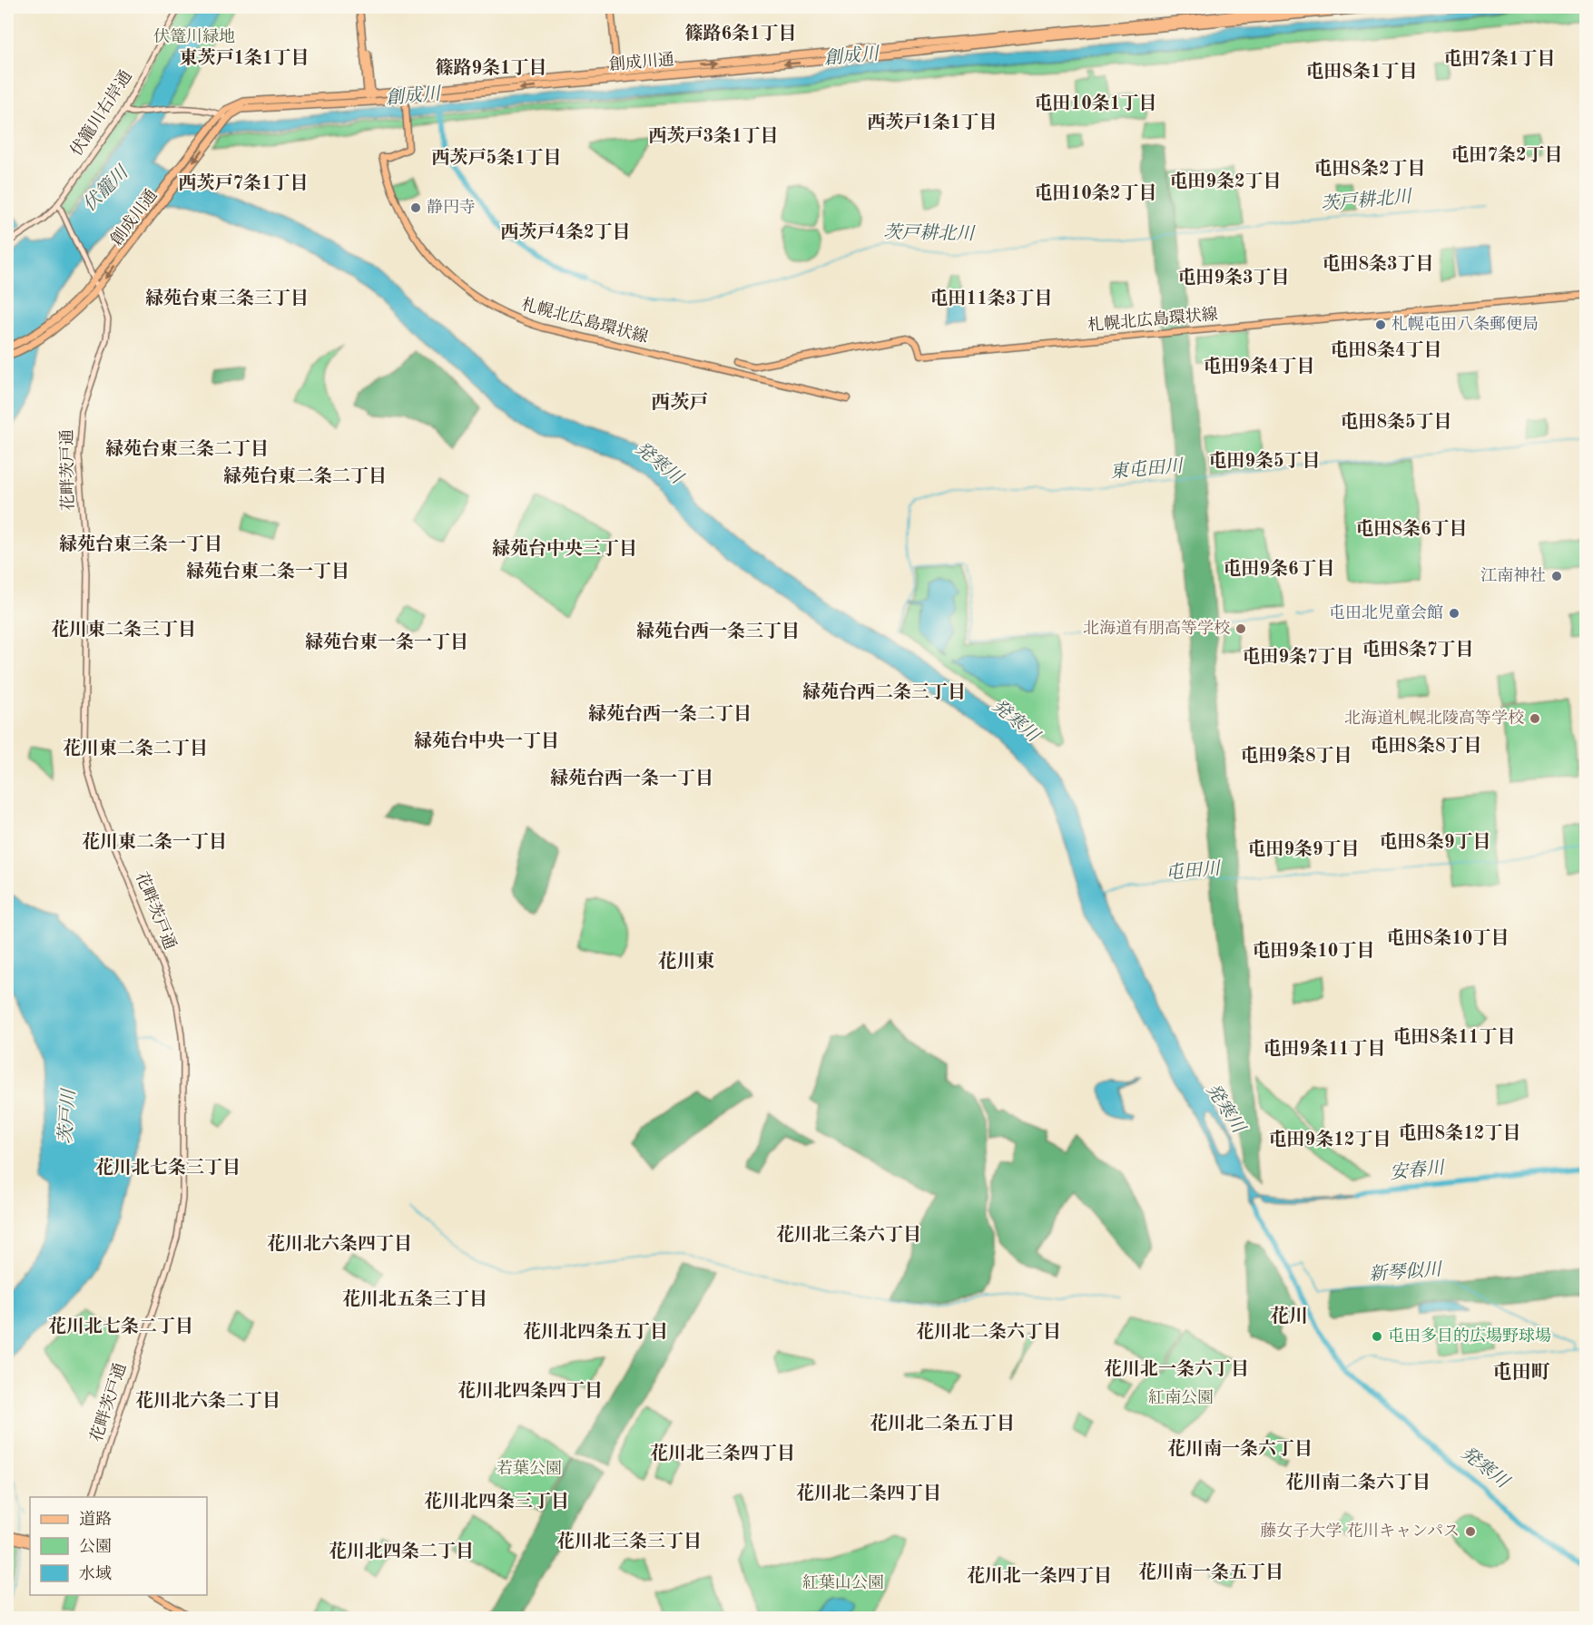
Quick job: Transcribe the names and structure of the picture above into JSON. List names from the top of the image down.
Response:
{
  "streets": {
    "highway": ["創成川通"],
    "main road": ["伏籠川右岸通", "札幌北広島環状線", "花畔茨戸通"]
  },
  "crossings": [
    ["創成川通", "札幌北広島環状線"],
    ["創成川通", "花畔茨戸通"],
    ["伏籠川右岸通", "花畔茨戸通"]
  ],
  "districts": [
    "篠路6条1丁目",
    "東茨戸1条1丁目",
    "屯田7条1丁目",
    "篠路9条1丁目",
    "屯田8条1丁目",
    "屯田10条1丁目",
    "西茨戸1条1丁目",
    "西茨戸3条1丁目",
    "屯田7条2丁目",
    "西茨戸5条1丁目",
    "屯田8条2丁目",
    "屯田9条2丁目",
    "西茨戸7条1丁目",
    "屯田10条2丁目",
    "西茨戸4条2丁目",
    "屯田8条3丁目",
    "屯田9条3丁目",
    "緑苑台東三条三丁目",
    "屯田11条3丁目",
    "屯田8条4丁目",
    "屯田9条4丁目",
    "西茨戸",
    "屯田8条5丁目",
    "緑苑台東三条二丁目",
    "屯田9条5丁目",
    "緑苑台東二条二丁目",
    "屯田8条6丁目",
    "緑苑台東三条一丁目",
    "緑苑台中央三丁目",
    "屯田9条6丁目",
    "緑苑台東二条一丁目",
    "花川東二条三丁目",
    "緑苑台西一条三丁目",
    "緑苑台東一条一丁目",
    "屯田8条7丁目",
    "屯田9条7丁目",
    "緑苑台西二条三丁目",
    "緑苑台西一条二丁目",
    "緑苑台中央一丁目",
    "屯田8条8丁目",
    "花川東二条二丁目",
    "屯田9条8丁目",
    "緑苑台西一条一丁目",
    "花川東二条一丁目",
    "屯田8条9丁目",
    "屯田9条9丁目",
    "屯田8条10丁目",
    "屯田9条10丁目",
    "花川東",
    "屯田8条11丁目",
    "屯田9条11丁目",
    "屯田8条12丁目",
    "屯田9条12丁目",
    "花川北七条三丁目",
    "花川北三条六丁目",
    "花川北六条四丁目",
    "花川北五条三丁目",
    "花川",
    "花川北七条二丁目",
    "花川北四条五丁目",
    "花川北二条六丁目",
    "花川北一条六丁目",
    "屯田町",
    "花川北四条四丁目",
    "花川北六条二丁目",
    "花川北二条五丁目",
    "花川南一条六丁目",
    "花川北三条四丁目",
    "花川南二条六丁目",
    "花川北二条四丁目",
    "花川北四条三丁目",
    "花川北三条三丁目",
    "花川北四条二丁目",
    "花川南一条五丁目",
    "花川北一条四丁目"
  ],
  "water": [
    "創成川",
    "伏籠川",
    "茨戸耕北川",
    "発寒川",
    "東屯田川",
    "屯田川",
    "茨戸川",
    "安春川",
    "新琴似川"
  ],
  "parks": [
    "伏篭川緑地",
    "紅南公園",
    "若葉公園",
    "紅葉山公園"
  ],
  "places": [
    "静円寺",
    "札幌屯田八条郵便局",
    "江南神社",
    "屯田北児童会館",
    "北海道有朋高等学校",
    "北海道札幌北陵高等学校",
    "屯田多目的広場野球場",
    "藤女子大学 花川キャンパス"
  ],
  "legend": ["道路", "公園", "水域"]
}
